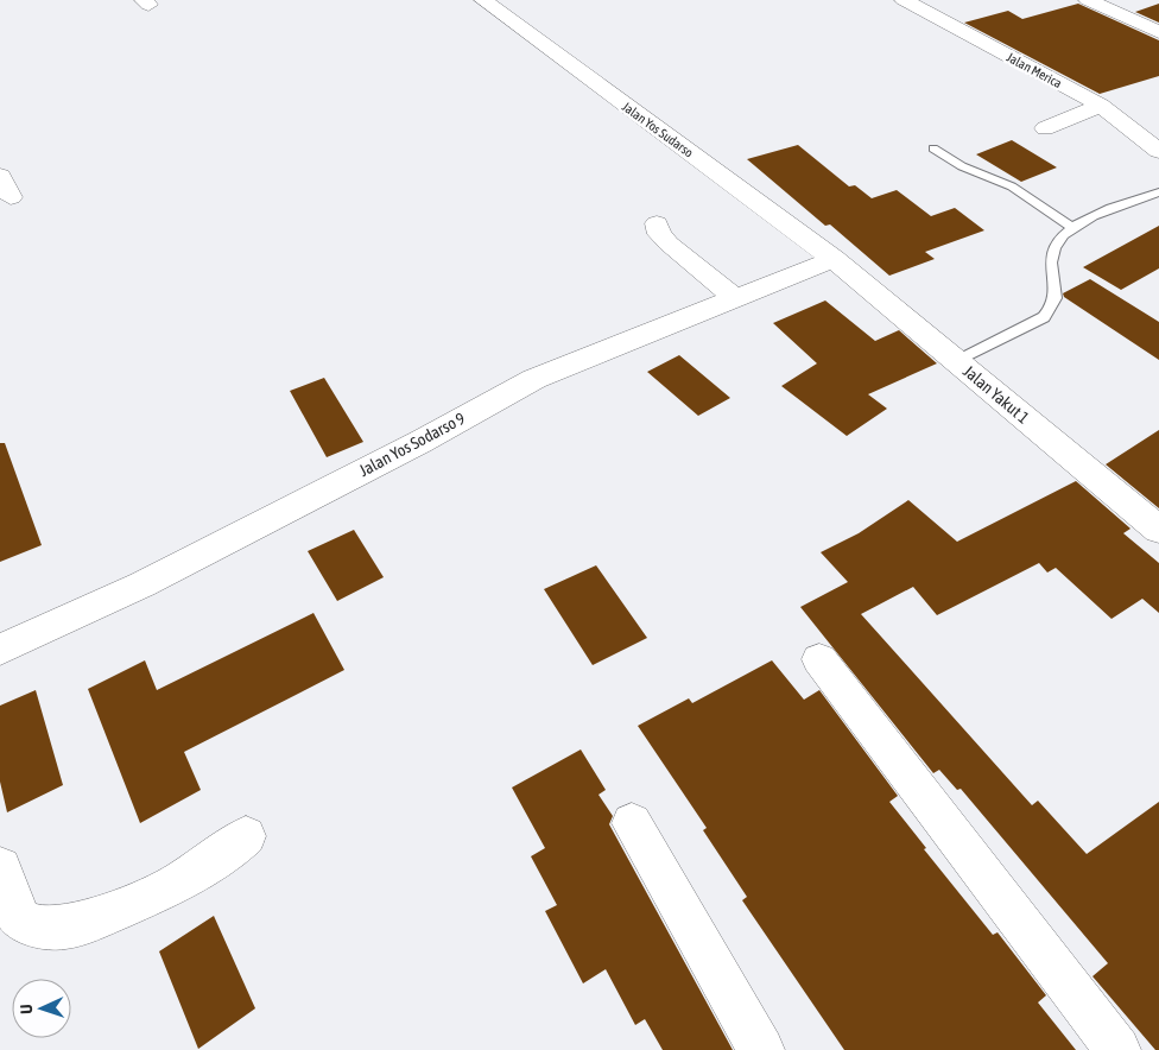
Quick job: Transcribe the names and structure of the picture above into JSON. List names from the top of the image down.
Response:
{
  "streets": {
    "street": [
      "Jalan Merica",
      "Jalan Yos Sudarso",
      "Jalan Yakut 1",
      "Jalan Yos Sodarso 9"
    ]
  },
  "crossings": [
    ["Jalan Yos Sudarso", "Jalan Yakut 1"],
    ["Jalan Yos Sudarso", "Jalan Yos Sodarso 9"],
    ["Jalan Yakut 1", "Jalan Yos Sodarso 9"]
  ],
  "north": "left"
}
